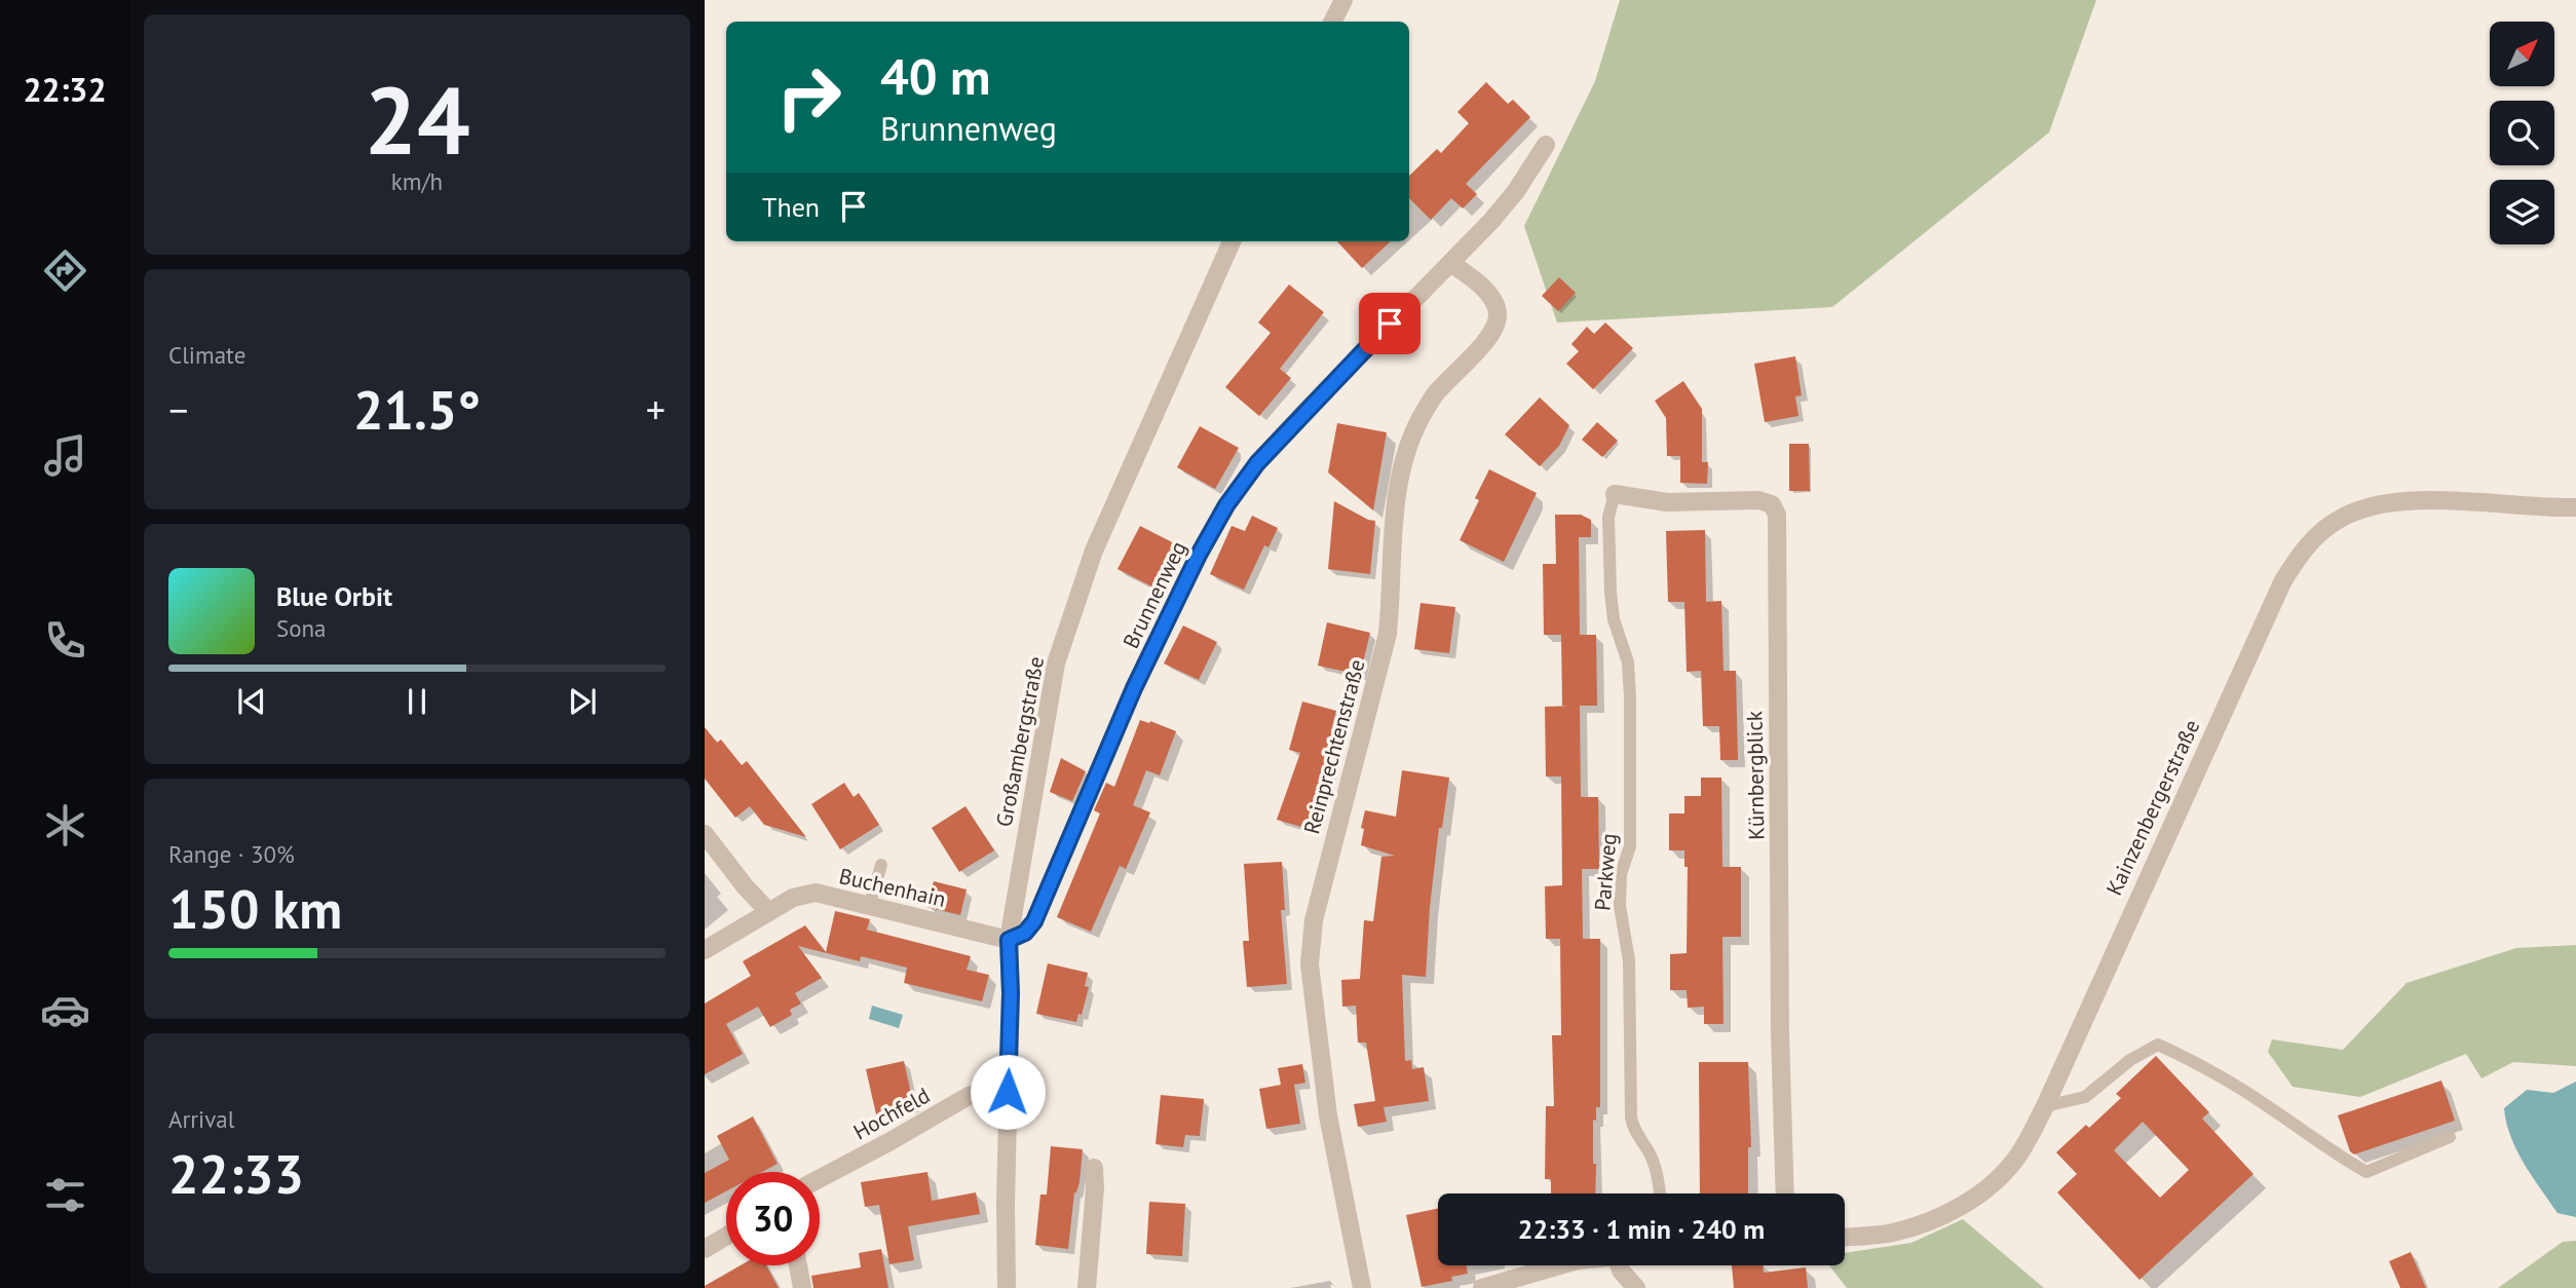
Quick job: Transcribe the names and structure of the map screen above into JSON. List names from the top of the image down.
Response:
{
  "streets": {
    "street": [
      "Brunnenweg",
      "Großambergstraße",
      "Reinprechtenstraße",
      "Kürnbergblick",
      "Kainzenbergerstraße",
      "Buchenhain",
      "Hochfeld"
    ],
    "lane": ["Parkweg"]
  },
  "crossings": [
    ["Brunnenweg", "Großambergstraße"],
    ["Brunnenweg", "Reinprechtenstraße"],
    ["Brunnenweg", "Buchenhain"],
    ["Großambergstraße", "Buchenhain"],
    ["Großambergstraße", "Hochfeld"],
    ["Kürnbergblick", "Parkweg"]
  ],
  "north": "top right",
  "page": {
    "tabs": "22:32",
    "tile": [
      ["24", "km/h"],
      "Climate",
      ["Range · 30%", "150 km"],
      ["Arrival", "22:33"]
    ],
    "turn": ["40 m", "Brunnenweg"],
    "then": "Then",
    "heat": ["−", "21.5°", "+"],
    "song": ["Blue Orbit", "Sona"],
    "limit": "30",
    "trip": "22:33 · 1 min · 240 m"
  }
}
